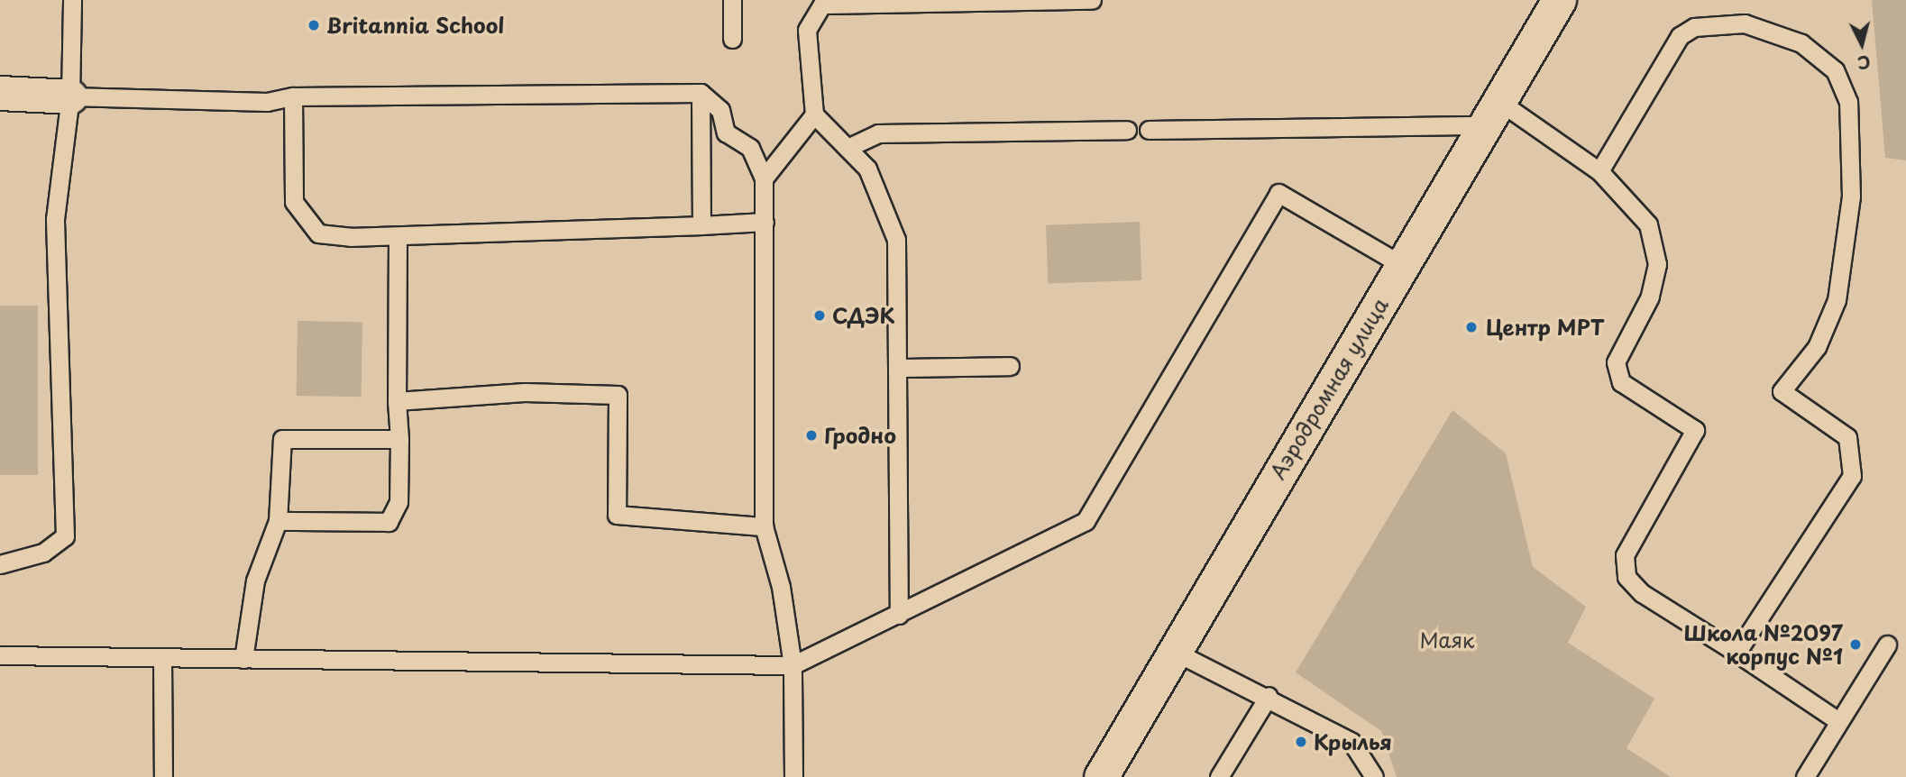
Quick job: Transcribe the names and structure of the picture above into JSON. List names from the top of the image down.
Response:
{
  "streets": {
    "street": ["Аэродромная улица"]
  },
  "parks": ["Маяк"],
  "places": [
    "Britannia School",
    "СДЭК",
    "Центр МРТ",
    "Гродно",
    "Школа №2097 корпус №1",
    "Крылья"
  ],
  "north": "bottom"
}
